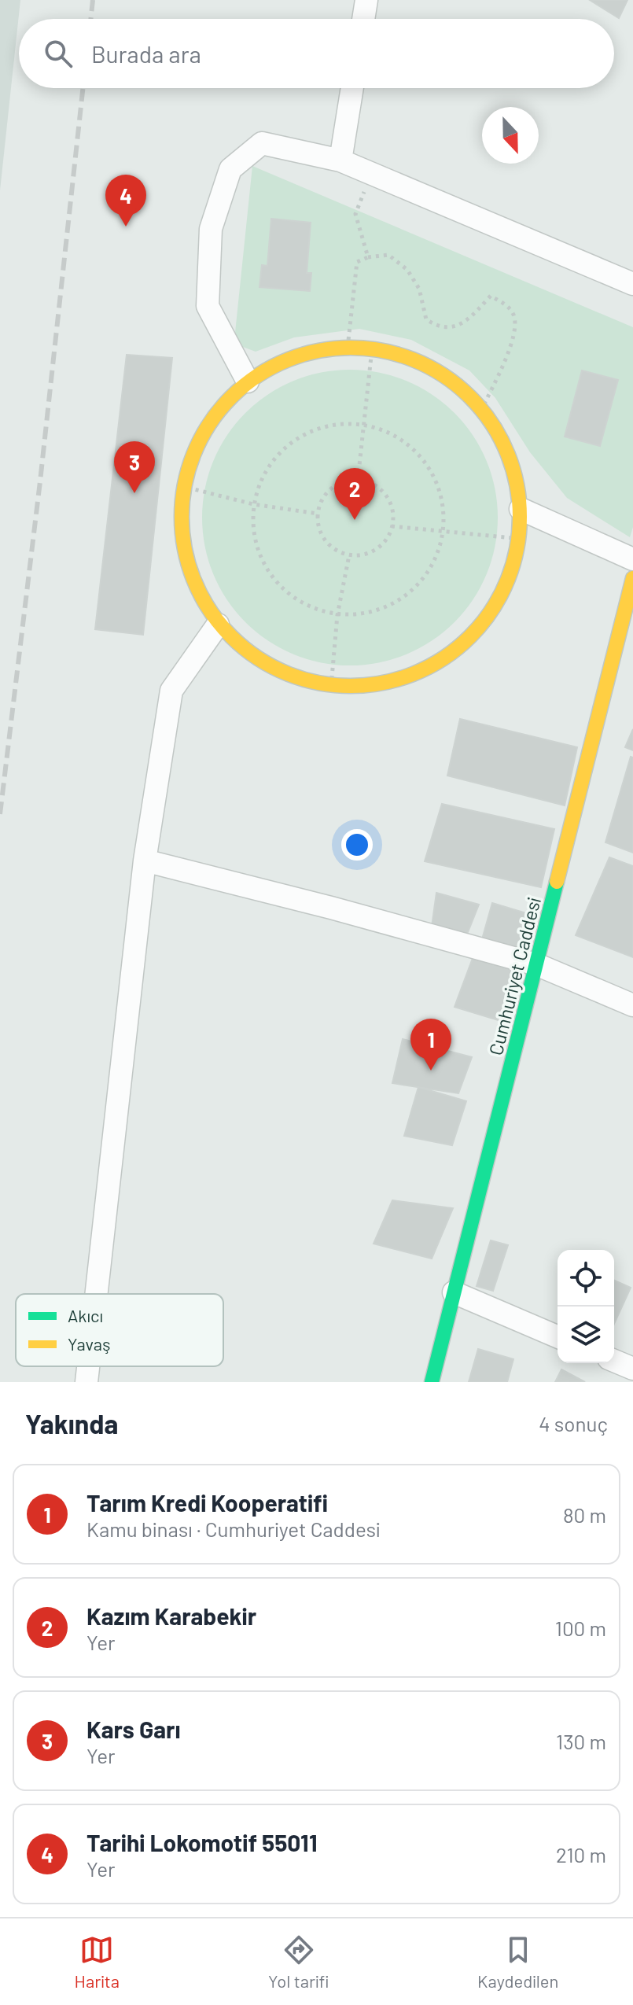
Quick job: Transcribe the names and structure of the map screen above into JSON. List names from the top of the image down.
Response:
{
  "streets": {
    "street": ["Cumhuriyet Caddesi"]
  },
  "legend": ["Akıcı", "Yavaş"],
  "north": "bottom",
  "page": {
    "search": "Burada ara",
    "pins": [
      "4",
      "3",
      "2",
      "1"
    ],
    "heading": ["Yakında", "4 sonuç"],
    "list": [
      {
        "mark": "1",
        "name": "Tarım Kredi Kooperatifi",
        "note": "Kamu binası · Cumhuriyet Caddesi",
        "value": "80 m"
      },
      {
        "mark": "2",
        "name": "Kazım Karabekir",
        "note": "Yer",
        "value": "100 m"
      },
      {
        "mark": "3",
        "name": "Kars Garı",
        "note": "Yer",
        "value": "130 m"
      },
      {
        "mark": "4",
        "name": "Tarihi Lokomotif 55011",
        "note": "Yer",
        "value": "210 m"
      }
    ],
    "nav": ["Harita", "Yol tarifi", "Kaydedilen"]
  }
}
